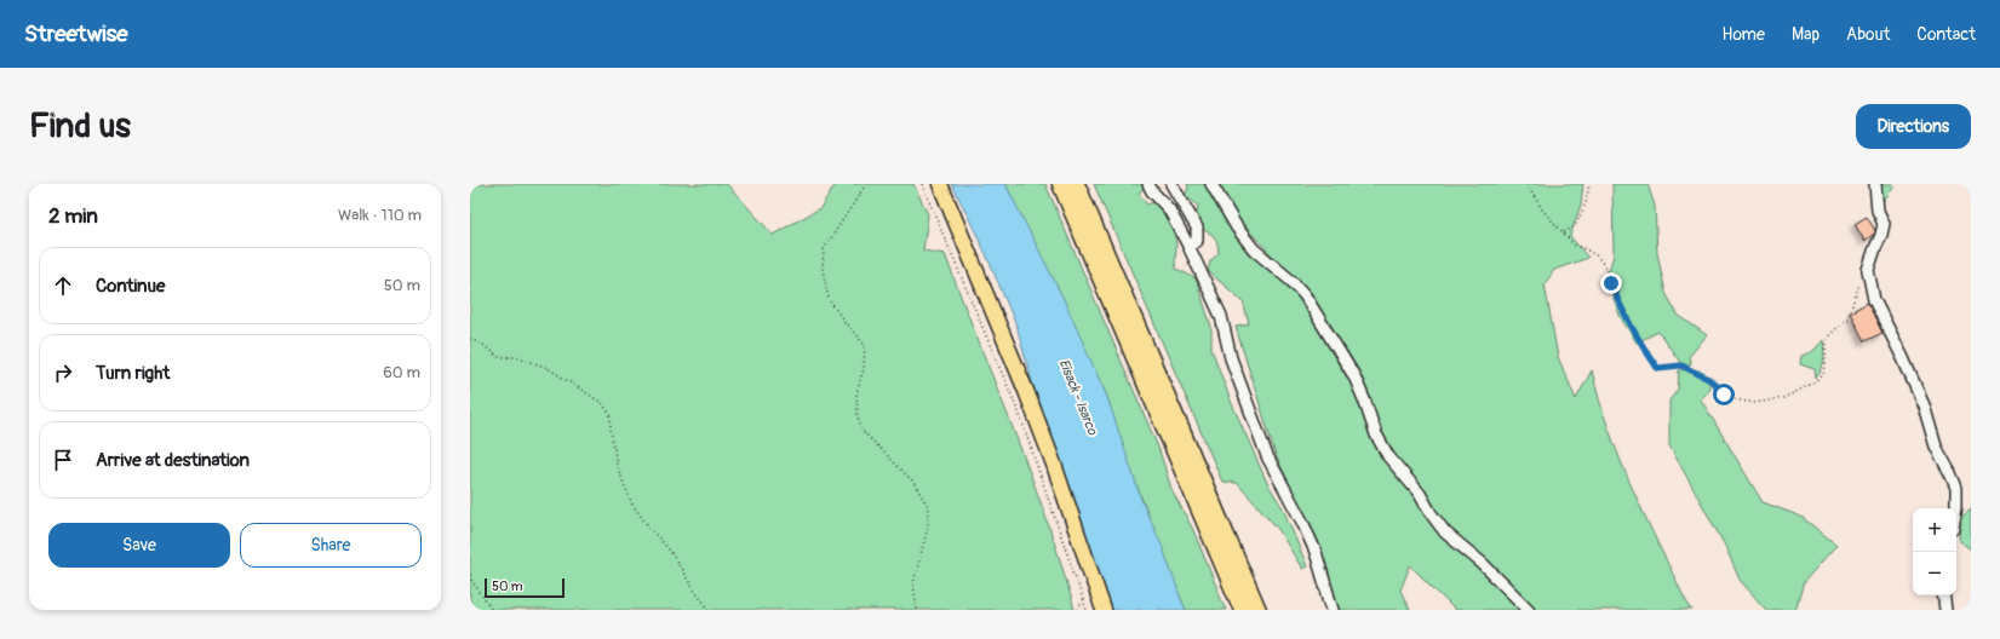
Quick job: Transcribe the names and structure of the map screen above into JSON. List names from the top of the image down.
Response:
{
  "water": ["Eisack - Isarco"],
  "scale_bar": "50 m",
  "page": {
    "header": "Streetwise",
    "nav": [
      "Home",
      "Map",
      "About",
      "Contact"
    ],
    "buttons": [
      "Directions",
      ["Save", "Share"]
    ],
    "title": "Find us",
    "heading": ["2 min", "Walk · 110 m"],
    "list": [
      ["Continue", "50 m"],
      ["Turn right", "60 m"],
      "Arrive at destination"
    ],
    "map_buttons": ["+", "−"],
    "scale": "50 m"
  }
}
